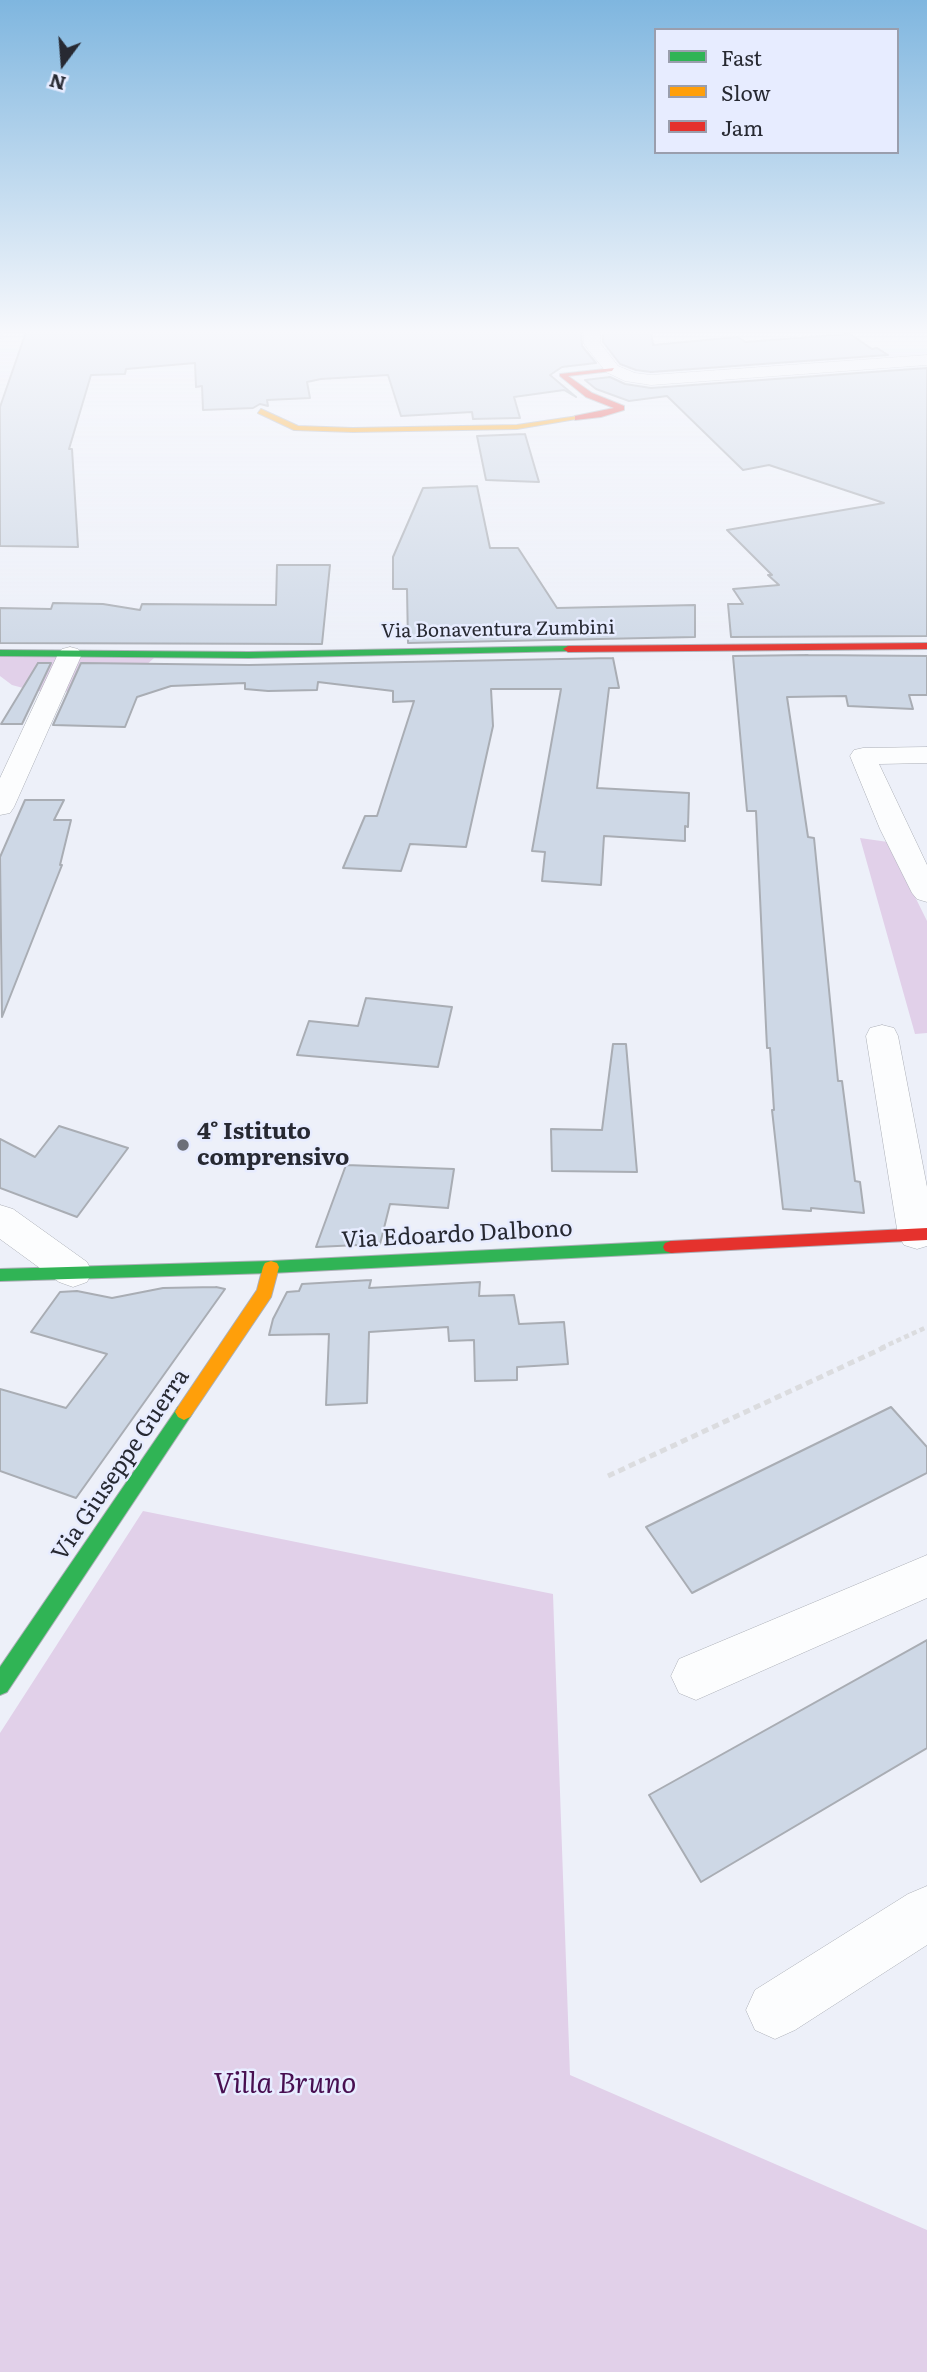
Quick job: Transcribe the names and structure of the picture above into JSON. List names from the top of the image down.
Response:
{
  "streets": {
    "street": ["Via Bonaventura Zumbini", "Via Edoardo Dalbono", "Via Giuseppe Guerra"]
  },
  "crossings": [
    ["Via Edoardo Dalbono", "Via Giuseppe Guerra"]
  ],
  "parks": ["Villa Bruno"],
  "places": ["4° Istituto comprensivo"],
  "legend": ["Fast", "Slow", "Jam"],
  "north": "bottom"
}
